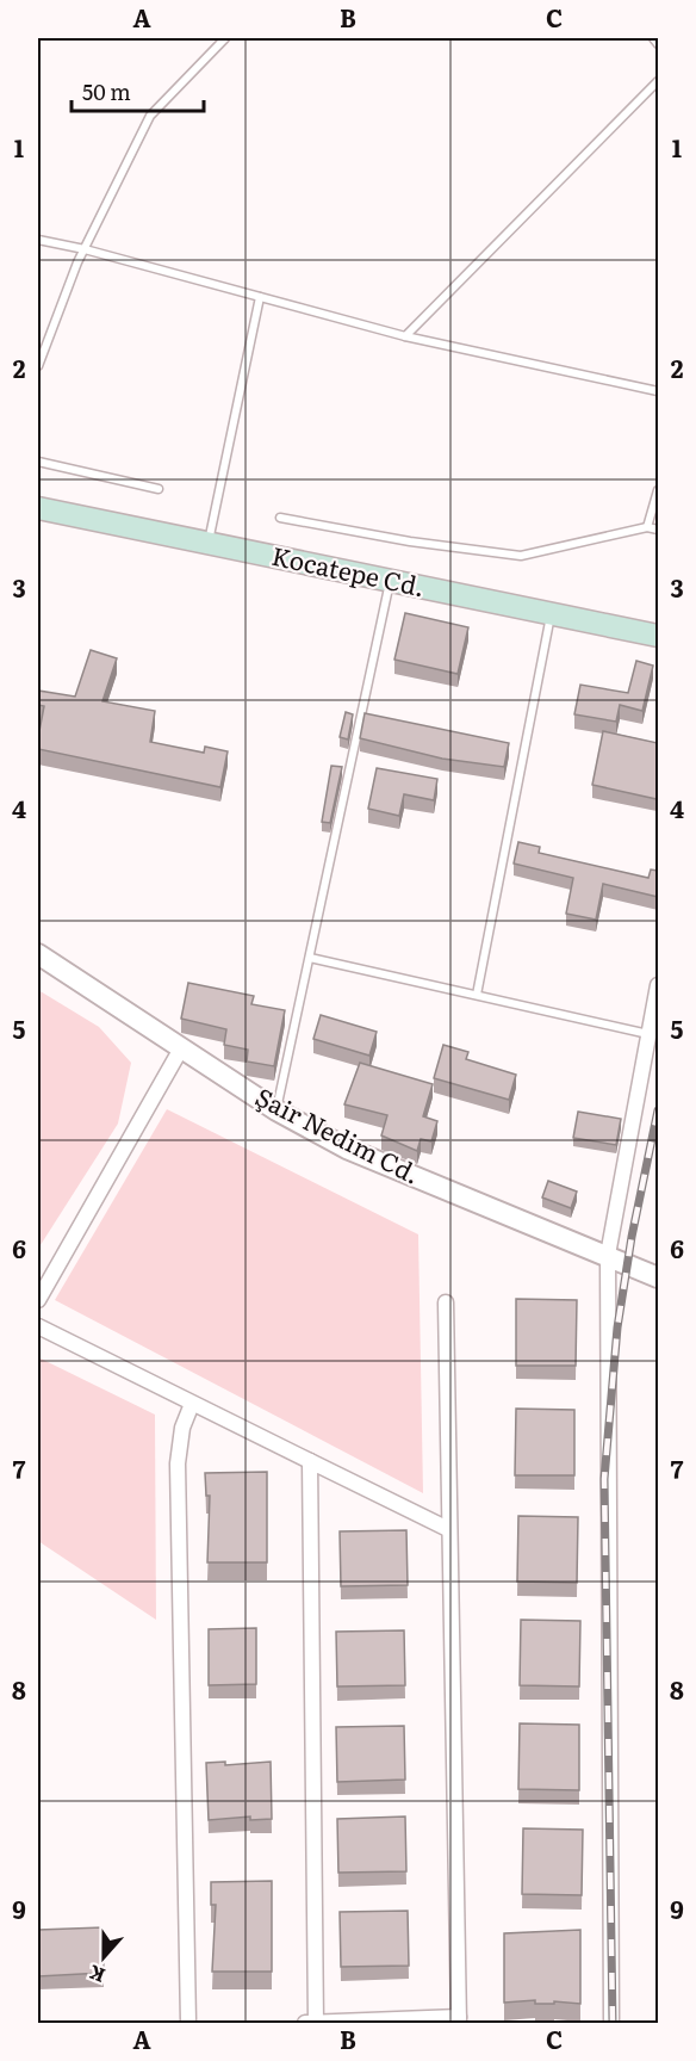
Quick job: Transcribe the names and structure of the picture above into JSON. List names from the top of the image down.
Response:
{
  "streets": {
    "main road": ["Kocatepe Cd."],
    "street": ["Şair Nedim Cd."]
  },
  "scale_bar": "50 m",
  "north": "bottom",
  "grid": {
    "columns": ["A", "B", "C"],
    "rows": [
      "1",
      "2",
      "3",
      "4",
      "5",
      "6",
      "7",
      "8",
      "9"
    ]
  }
}
